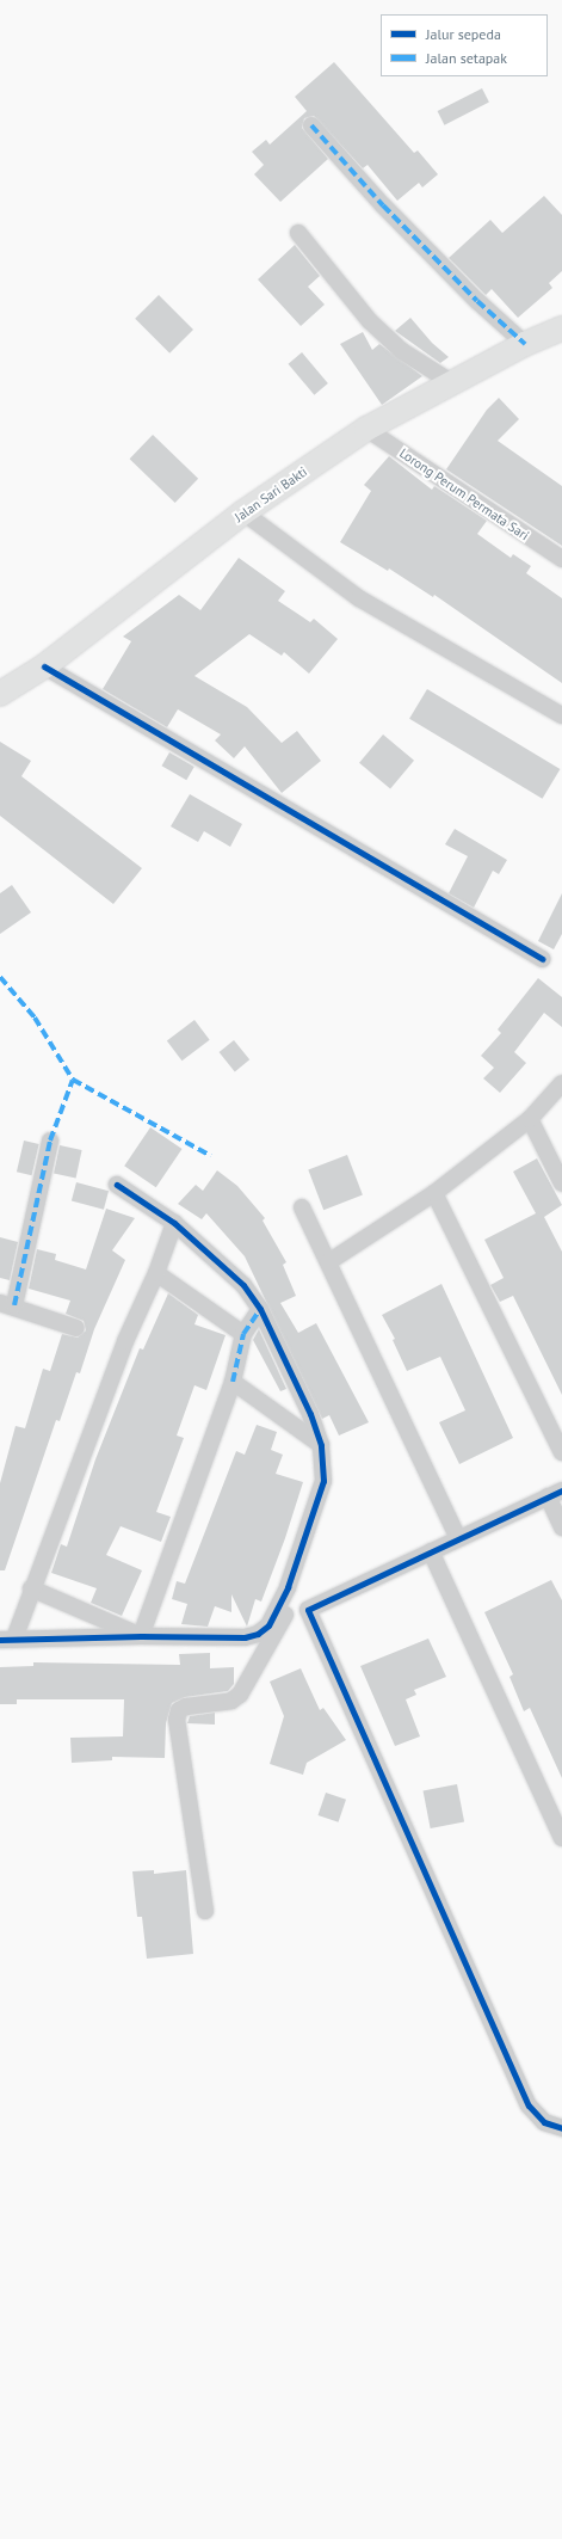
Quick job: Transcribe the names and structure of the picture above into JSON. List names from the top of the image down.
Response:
{
  "streets": {
    "main road": ["Jalan Sari Bakti"],
    "street": ["Lorong Perum Permata Sari"]
  },
  "crossings": [
    ["Jalan Sari Bakti", "Lorong Perum Permata Sari"]
  ],
  "legend": ["Jalur sepeda", "Jalan setapak"]
}
